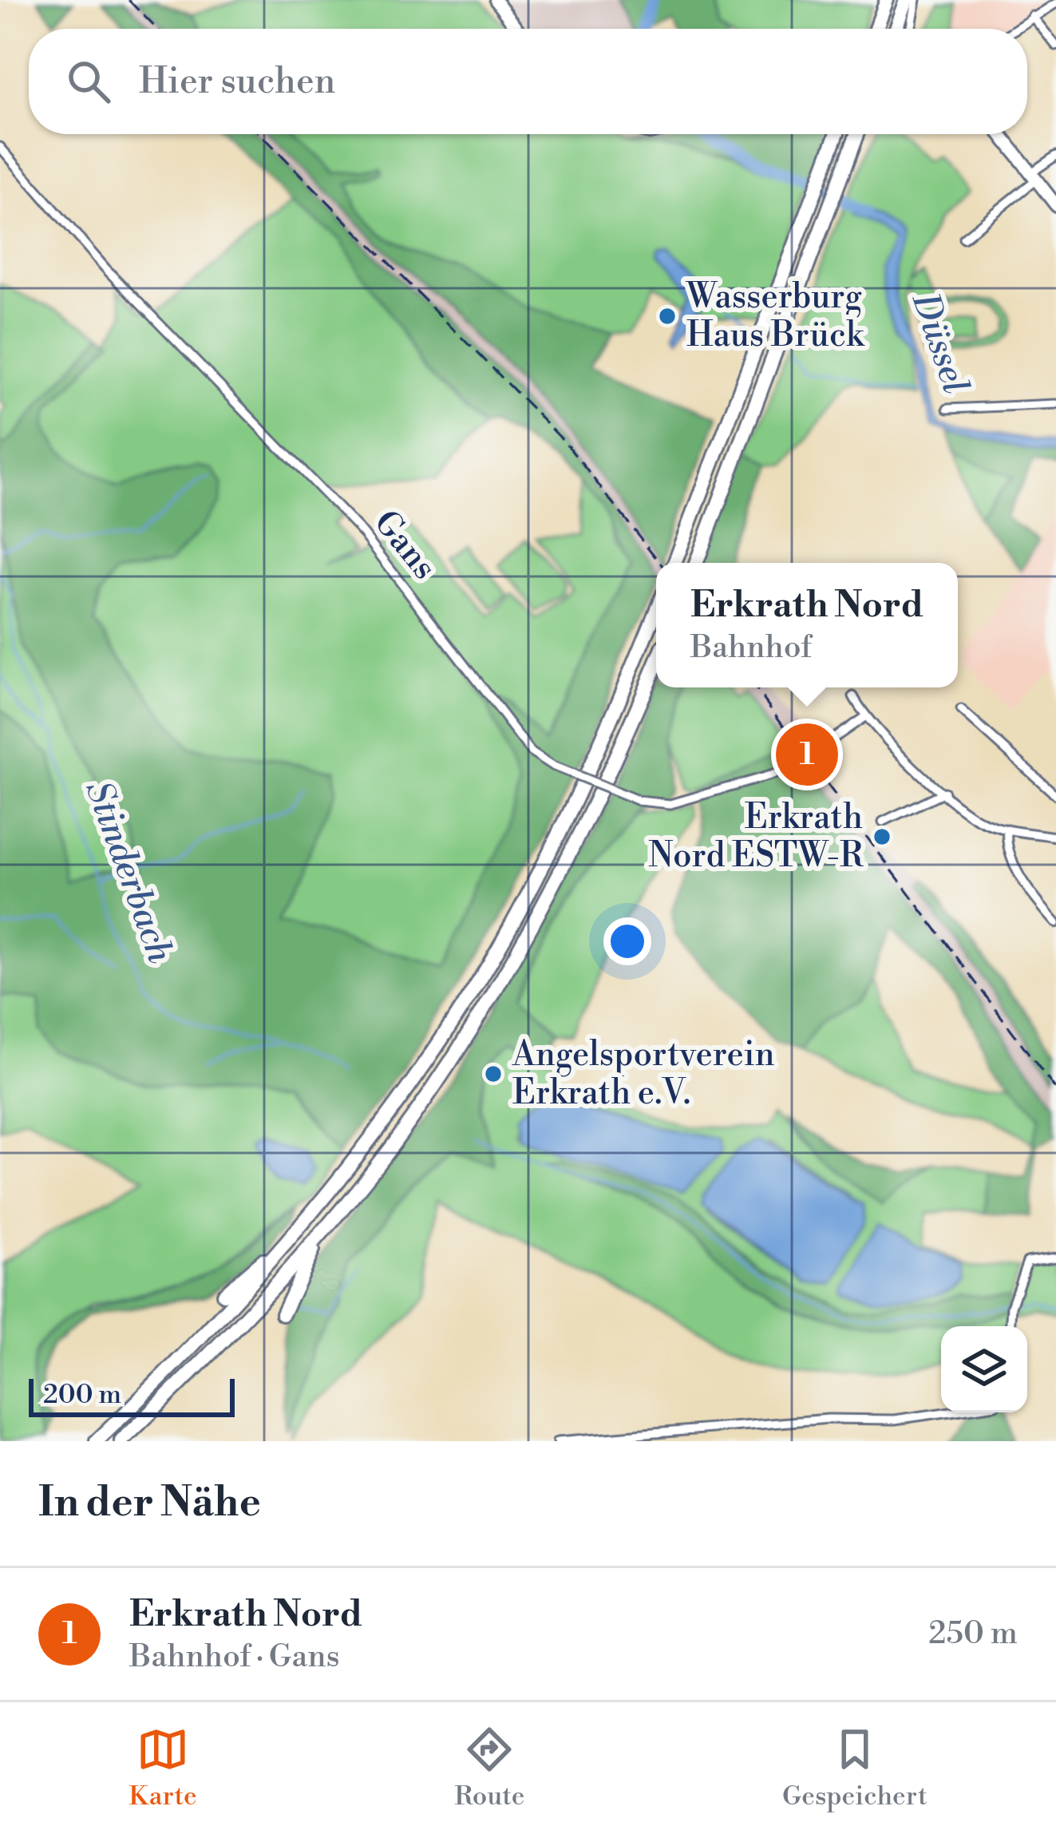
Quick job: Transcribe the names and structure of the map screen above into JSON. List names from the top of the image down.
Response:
{
  "streets": {
    "street": ["Gans"]
  },
  "water": ["Düssel", "Stinderbach"],
  "places": ["Wasserburg Haus Brück", "Erkrath Nord ESTW-R", "Angelsportverein Erkrath e.V."],
  "scale_bar": "200 m",
  "page": {
    "search": "Hier suchen",
    "popup": ["Erkrath Nord", "Bahnhof"],
    "pins": "1",
    "scale": "200 m",
    "heading": "In der Nähe",
    "list": [
      {
        "mark": "1",
        "name": "Erkrath Nord",
        "note": "Bahnhof · Gans",
        "value": "250 m"
      }
    ],
    "nav": ["Karte", "Route", "Gespeichert"]
  }
}
